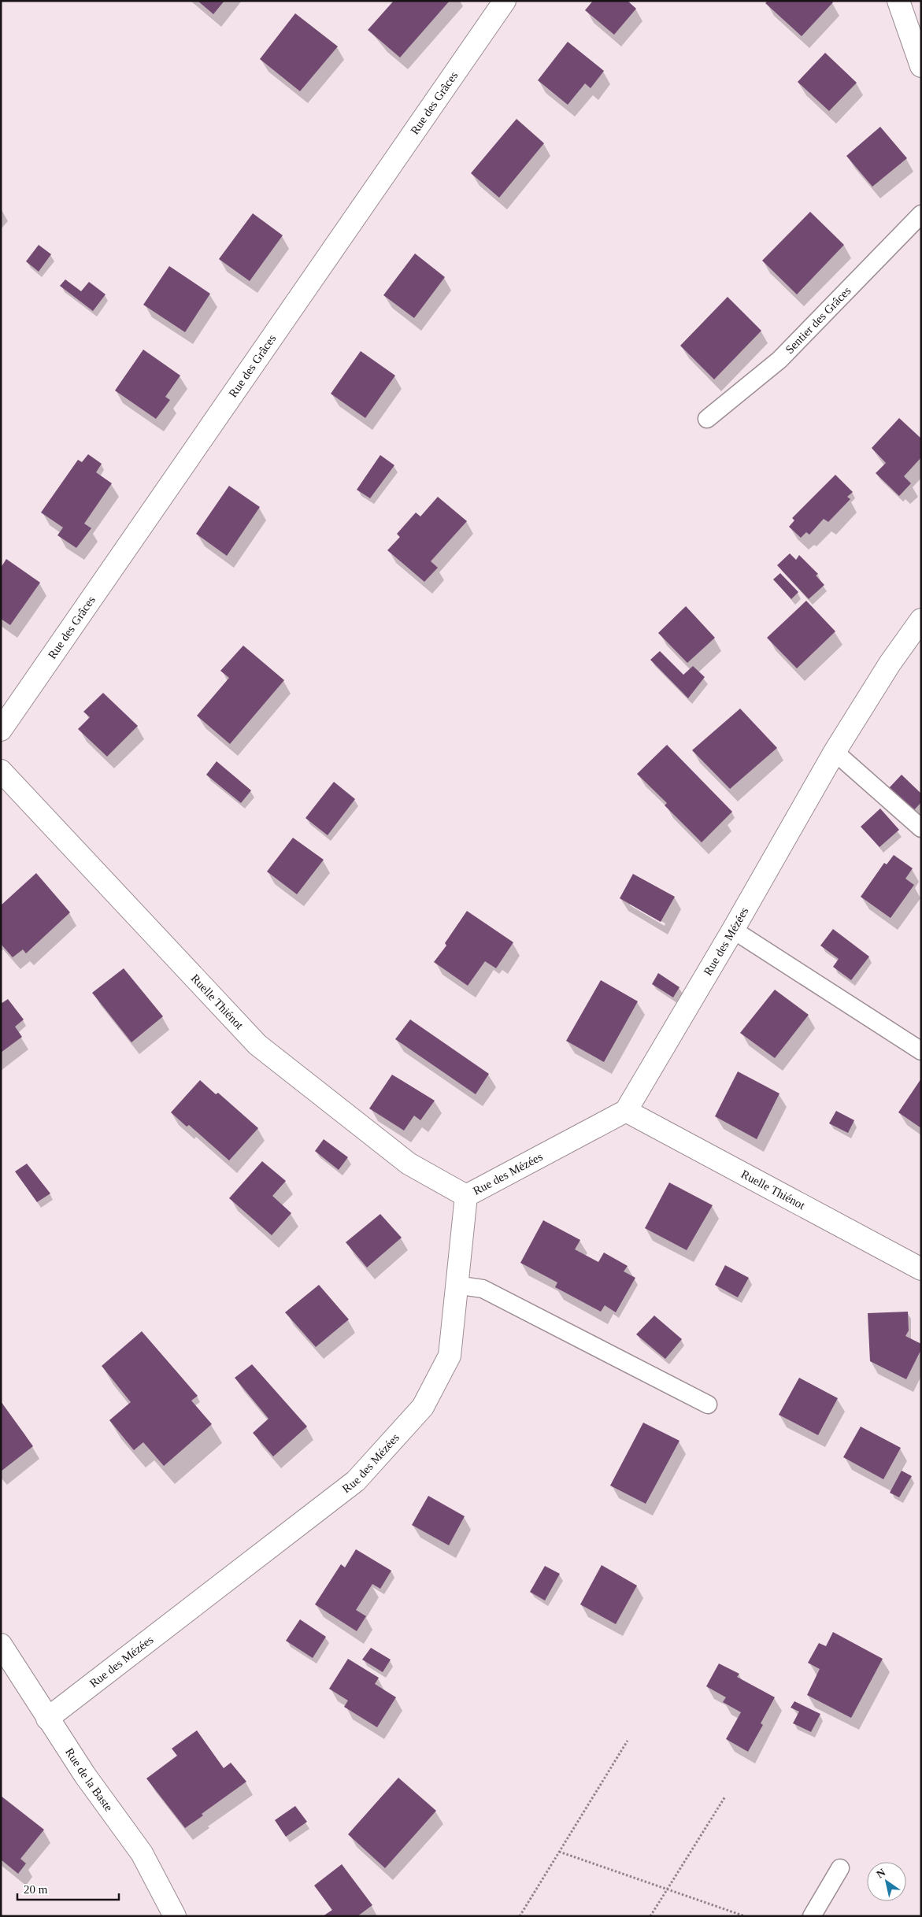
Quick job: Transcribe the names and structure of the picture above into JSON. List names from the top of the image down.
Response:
{
  "streets": {
    "street": [
      "Rue des Grâces",
      "Rue des Mézées",
      "Ruelle Thiénot",
      "Rue de la Baste"
    ],
    "lane": ["Sentier des Grâces"]
  },
  "crossings": [
    ["Rue des Mézées", "Ruelle Thiénot"],
    ["Rue des Mézées", "Rue de la Baste"]
  ],
  "scale_bar": "20 m",
  "north": "top left"
}
